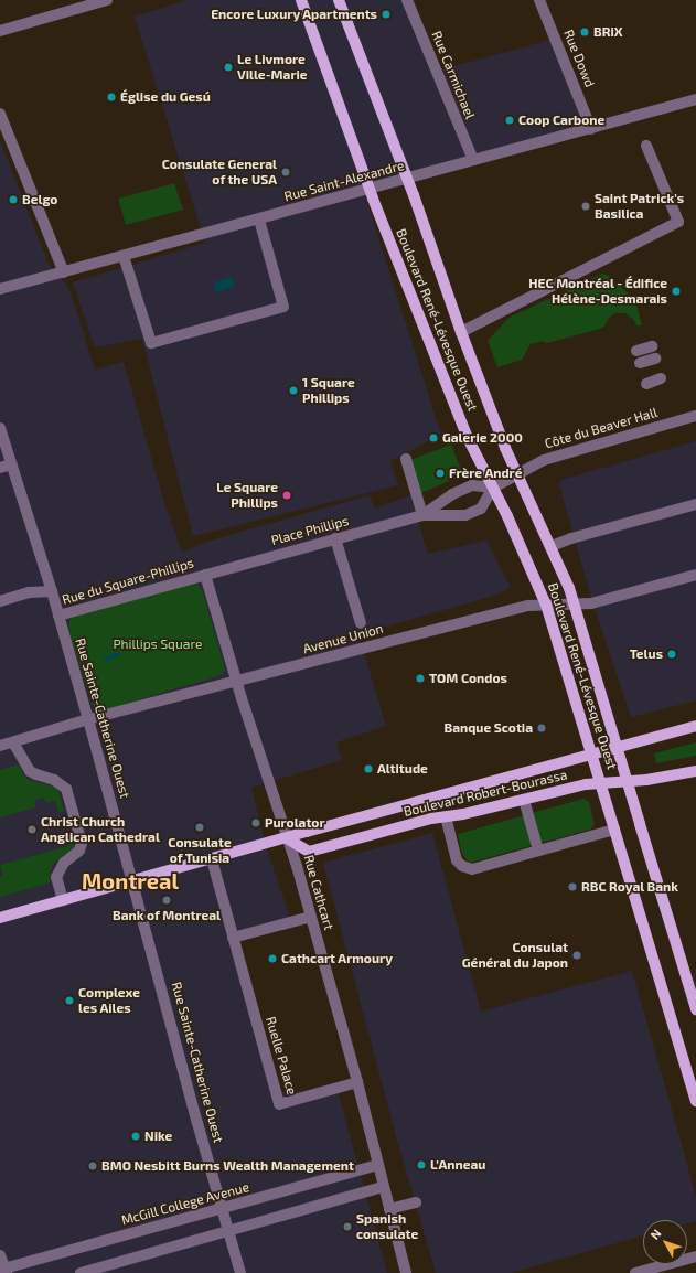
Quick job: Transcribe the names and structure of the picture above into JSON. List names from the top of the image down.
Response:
{
  "streets": {
    "main road": ["Boulevard René-Lévesque Ouest", "Boulevard Robert-Bourassa"],
    "street": [
      "Rue Dowd",
      "Rue Carmichael",
      "Rue Saint-Alexandre",
      "Côte du Beaver Hall",
      "Place Phillips",
      "Rue du Square-Phillips",
      "Avenue Union",
      "Rue Sainte-Catherine Ouest",
      "Rue Cathcart",
      "Ruelle Palace",
      "McGill College Avenue"
    ]
  },
  "crossings": [
    ["Rue Dowd", "Rue Saint-Alexandre"],
    ["Rue Carmichael", "Rue Saint-Alexandre"],
    ["Rue Saint-Alexandre", "Boulevard René-Lévesque Ouest"],
    ["Boulevard René-Lévesque Ouest", "Côte du Beaver Hall"],
    ["Boulevard René-Lévesque Ouest", "Avenue Union"],
    ["Boulevard René-Lévesque Ouest", "Boulevard Robert-Bourassa"],
    ["Place Phillips", "Rue du Square-Phillips"],
    ["Place Phillips", "Rue Cathcart"],
    ["Rue du Square-Phillips", "Rue Sainte-Catherine Ouest"],
    ["Rue du Square-Phillips", "Rue Cathcart"],
    ["Avenue Union", "Rue Sainte-Catherine Ouest"],
    ["Avenue Union", "Rue Cathcart"],
    ["Rue Sainte-Catherine Ouest", "Boulevard Robert-Bourassa"],
    ["Rue Sainte-Catherine Ouest", "McGill College Avenue"],
    ["Boulevard Robert-Bourassa", "Rue Cathcart"],
    ["Boulevard Robert-Bourassa", "Ruelle Palace"],
    ["Rue Cathcart", "Ruelle Palace"],
    ["Rue Cathcart", "McGill College Avenue"]
  ],
  "districts": ["Montreal"],
  "parks": ["Phillips Square"],
  "places": [
    "Encore Luxury Apartments",
    "BRiX",
    "Le Livmore Ville-Marie",
    "Église du Gesú",
    "Coop Carbone",
    "Consulate General of the USA",
    "Belgo",
    "Saint Patrick's Basilica",
    "HEC Montréal - Édifice Hélène-Desmarais",
    "1 Square Phillips",
    "Galerie 2000",
    "Frère André",
    "Le Square Phillips",
    "Telus",
    "TOM Condos",
    "Banque Scotia",
    "Altitude",
    "Purolator",
    "Consulate of Tunisia",
    "Christ Church Anglican Cathedral",
    "RBC Royal Bank",
    "Bank of Montreal",
    "Consulat Général du Japon",
    "Cathcart Armoury",
    "Complexe les Ailes",
    "Nike",
    "L’Anneau",
    "BMO Nesbitt Burns Wealth Management",
    "Spanish consulate"
  ],
  "north": "top left"
}
